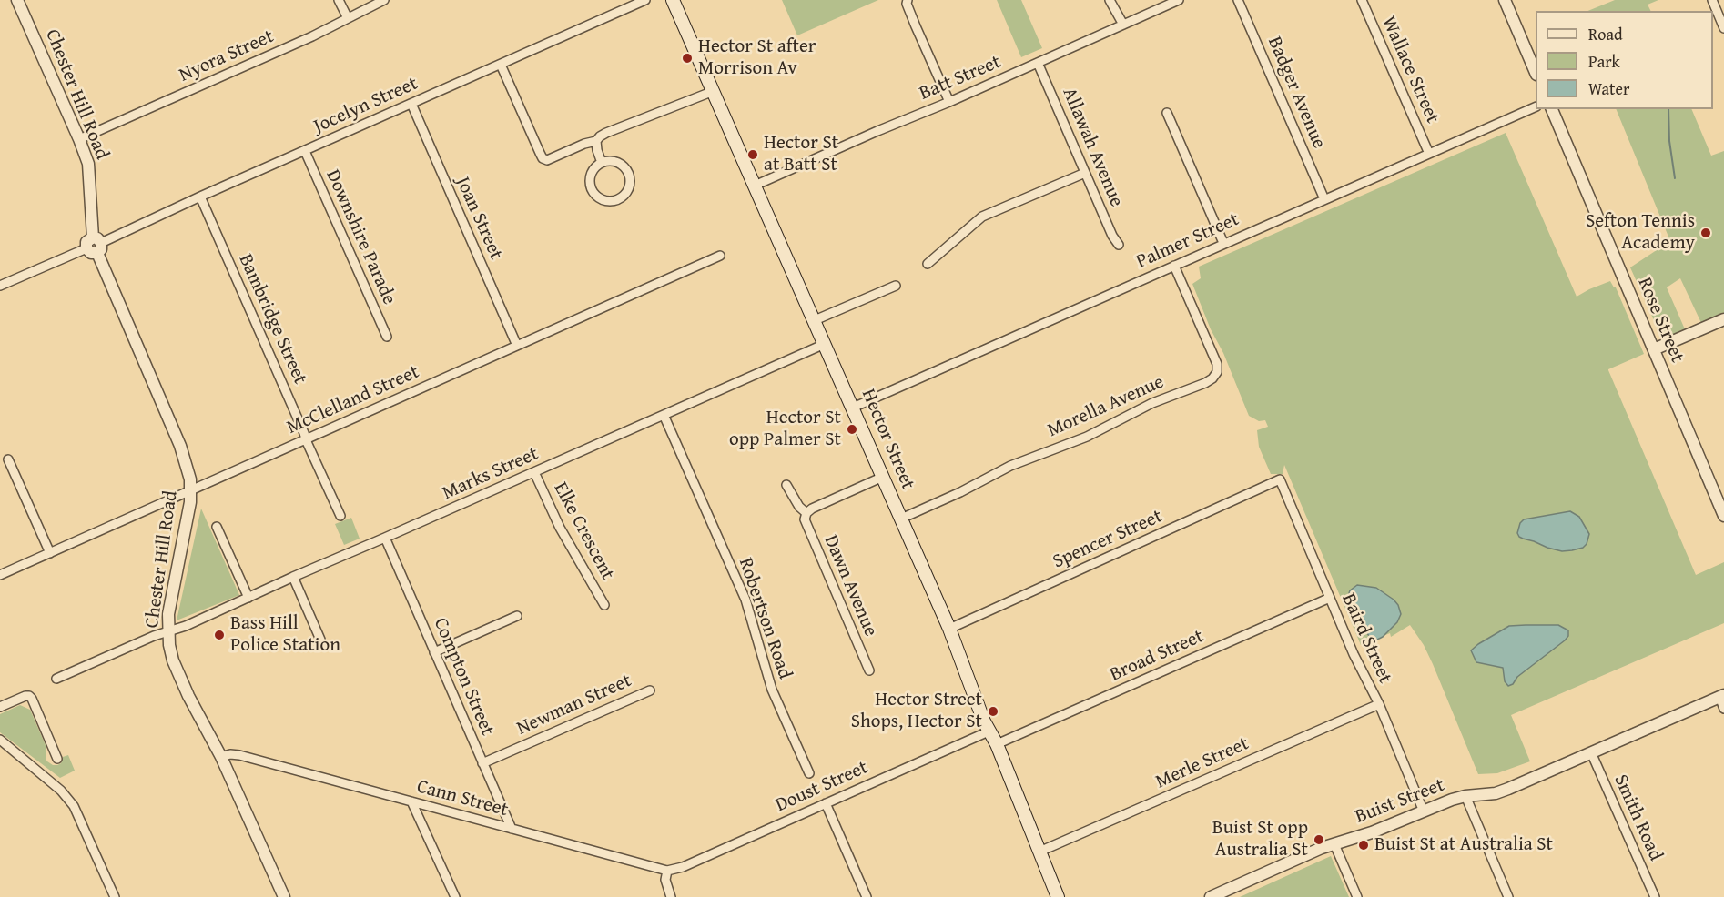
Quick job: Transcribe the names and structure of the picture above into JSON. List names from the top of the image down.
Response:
{
  "streets": {
    "main road": ["Hector Street"],
    "street": [
      "Nyora Street",
      "Wallace Street",
      "Batt Street",
      "Badger Avenue",
      "Chester Hill Road",
      "Jocelyn Street",
      "Allawah Avenue",
      "Joan Street",
      "Downshire Parade",
      "Palmer Street",
      "Bambridge Street",
      "Rose Street",
      "McClelland Street",
      "Morella Avenue",
      "Marks Street",
      "Elke Crescent",
      "Spencer Street",
      "Dawn Avenue",
      "Robertson Road",
      "Baird Street",
      "Broad Street",
      "Compton Street",
      "Newman Street",
      "Merle Street",
      "Doust Street",
      "Cann Street",
      "Buist Street",
      "Smith Road"
    ]
  },
  "crossings": [
    ["Nyora Street", "Chester Hill Road"],
    ["Wallace Street", "Palmer Street"],
    ["Batt Street", "Allawah Avenue"],
    ["Batt Street", "Hector Street"],
    ["Badger Avenue", "Palmer Street"],
    ["Chester Hill Road", "Jocelyn Street"],
    ["Chester Hill Road", "McClelland Street"],
    ["Chester Hill Road", "Marks Street"],
    ["Chester Hill Road", "Cann Street"],
    ["Jocelyn Street", "Joan Street"],
    ["Jocelyn Street", "Downshire Parade"],
    ["Jocelyn Street", "Bambridge Street"],
    ["Joan Street", "McClelland Street"],
    ["Palmer Street", "Morella Avenue"],
    ["Palmer Street", "Hector Street"],
    ["Bambridge Street", "McClelland Street"],
    ["Morella Avenue", "Hector Street"],
    ["Hector Street", "Marks Street"],
    ["Hector Street", "Spencer Street"],
    ["Hector Street", "Broad Street"],
    ["Hector Street", "Merle Street"],
    ["Hector Street", "Doust Street"],
    ["Marks Street", "Elke Crescent"],
    ["Marks Street", "Robertson Road"],
    ["Marks Street", "Compton Street"],
    ["Spencer Street", "Baird Street"],
    ["Baird Street", "Broad Street"],
    ["Baird Street", "Merle Street"],
    ["Baird Street", "Buist Street"],
    ["Compton Street", "Newman Street"],
    ["Compton Street", "Cann Street"],
    ["Doust Street", "Cann Street"],
    ["Buist Street", "Smith Road"]
  ],
  "places": [
    "Hector St after Morrison Av",
    "Hector St at Batt St",
    "Sefton Tennis Academy",
    "Hector St opp Palmer St",
    "Bass Hill Police Station",
    "Hector Street Shops, Hector St",
    "Buist St opp Australia St",
    "Buist St at Australia St"
  ],
  "legend": ["Road", "Park", "Water"]
}
